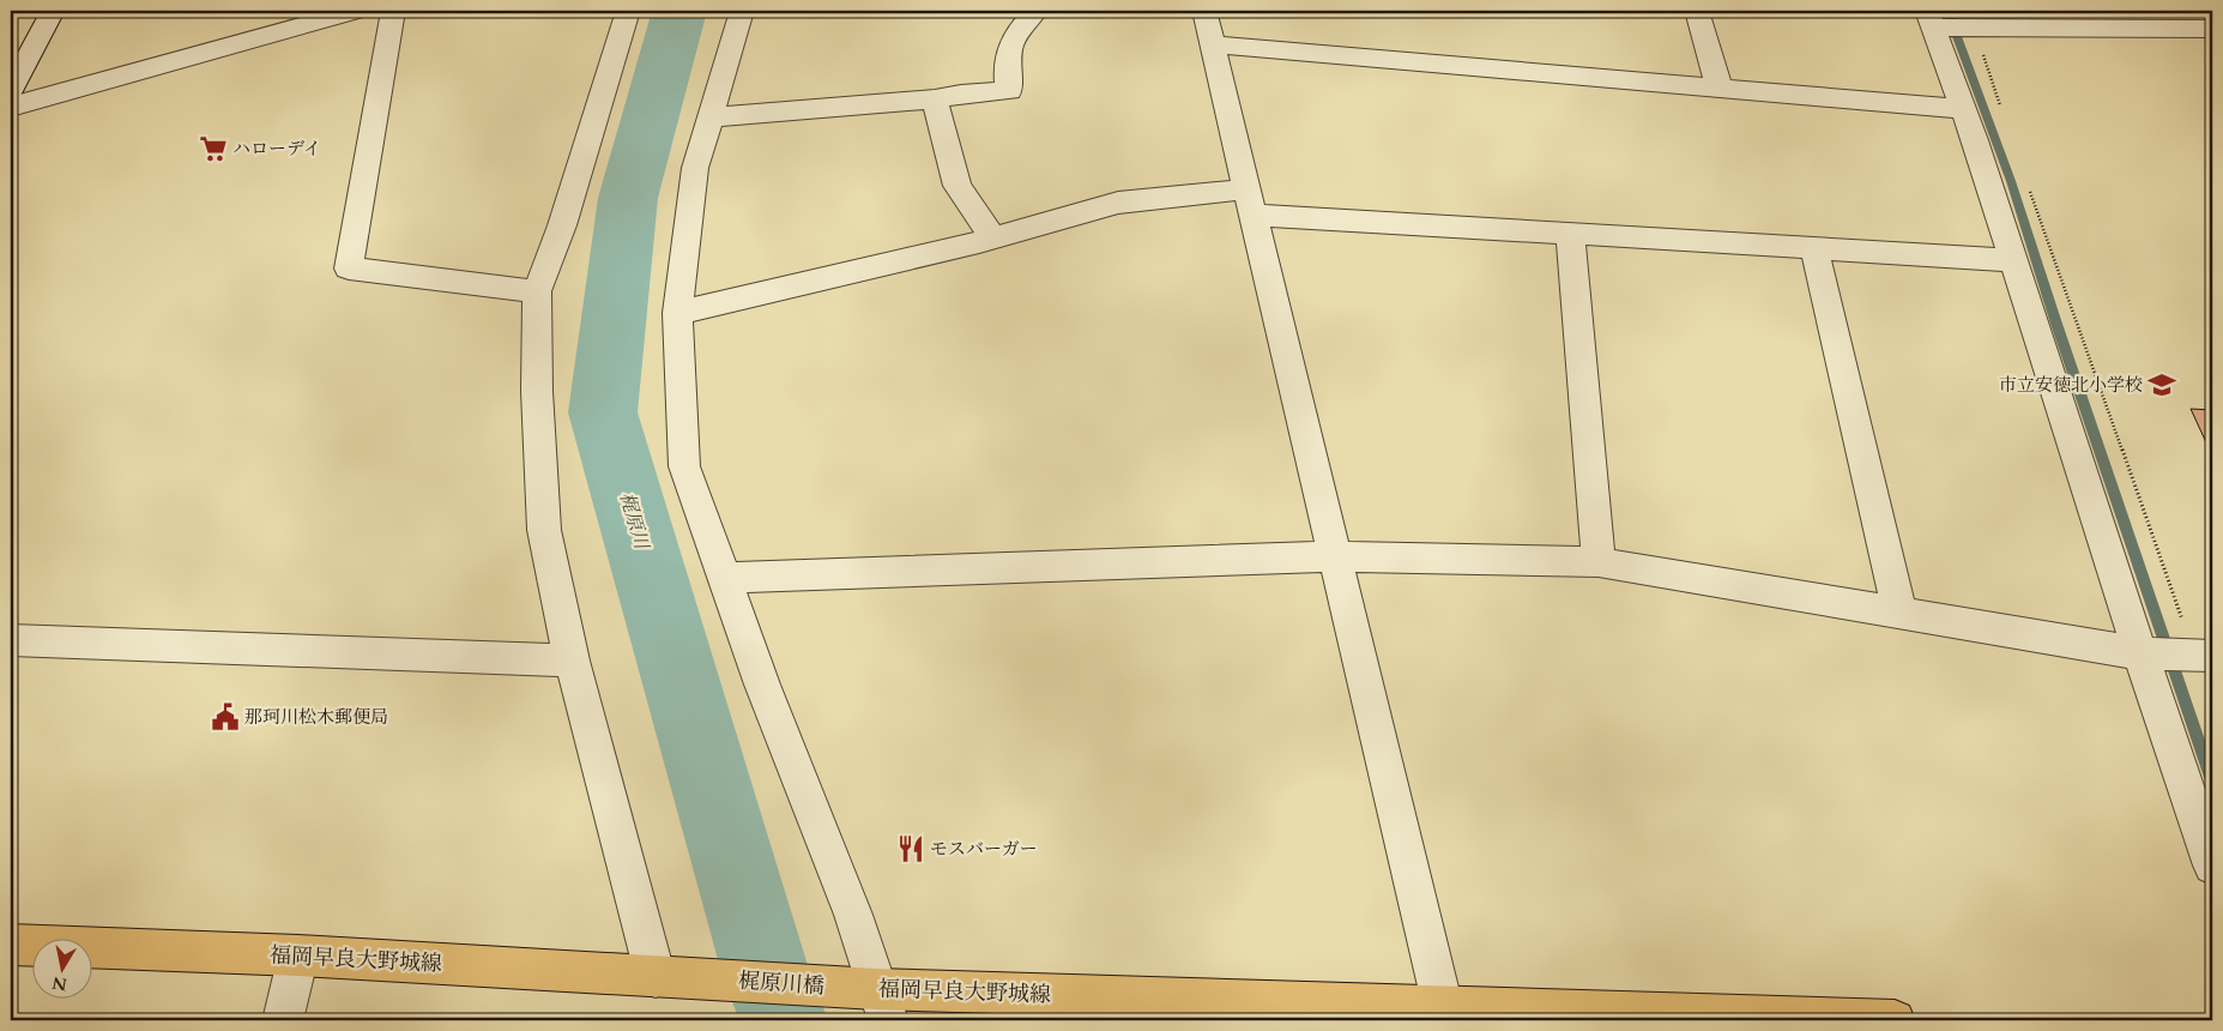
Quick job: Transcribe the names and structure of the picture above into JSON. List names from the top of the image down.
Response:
{
  "streets": {
    "main road": ["福岡早良大野城線", "梶原川橋"]
  },
  "crossings": [
    ["福岡早良大野城線", "梶原川橋"]
  ],
  "water": ["梶原川"],
  "places": {
    "supermarket": ["ハローデイ"],
    "school or university": ["市立安徳北小学校"],
    "public building": ["那珂川松木郵便局"],
    "restaurant": ["モスバーガー"]
  },
  "north": "bottom"
}
